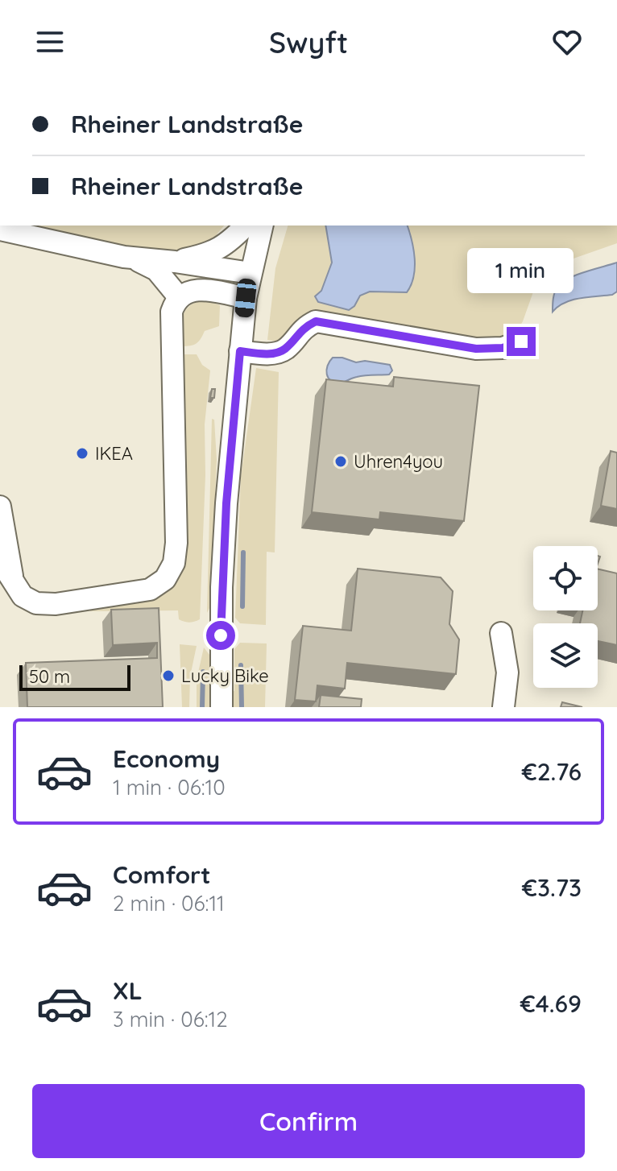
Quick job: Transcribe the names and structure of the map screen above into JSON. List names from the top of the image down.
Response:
{
  "places": ["IKEA", "Uhren4you", "Lucky Bike"],
  "scale_bar": "50 m",
  "page": {
    "header": "Swyft",
    "banner": ["Rheiner Landstraße", "Rheiner Landstraße"],
    "bubble": "1 min",
    "scale": "50 m",
    "list": [
      {
        "name": "Economy",
        "note": "1 min · 06:10",
        "value": "€2.76"
      },
      {
        "name": "Comfort",
        "note": "2 min · 06:11",
        "value": "€3.73"
      },
      {
        "name": "XL",
        "note": "3 min · 06:12",
        "value": "€4.69"
      }
    ],
    "buttons": "Confirm"
  }
}
